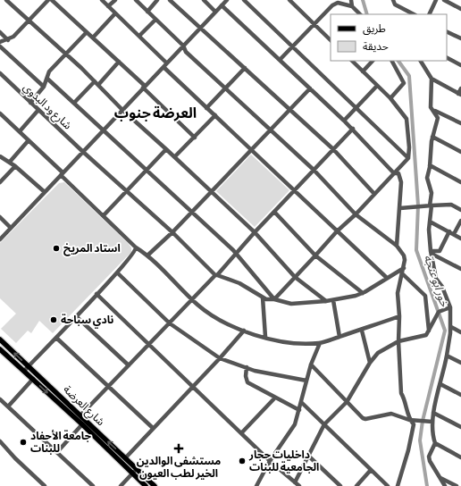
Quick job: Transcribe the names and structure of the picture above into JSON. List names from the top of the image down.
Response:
{
  "streets": {
    "main road": ["شارع العرضة"],
    "street": ["شارع ود البدوي"]
  },
  "districts": ["العرضة جنوب"],
  "water": ["خور ابو عنجة"],
  "places": {
    "other": [
      "استاد المريخ",
      "نادي سباحة",
      "جامعة الأحفاد للبنات",
      "داخليات حجار الجامعية للبنات"
    ],
    "health": ["مستشفى الوالدين الخير لطب العيون"]
  },
  "legend": ["طريق", "حديقة"]
}
